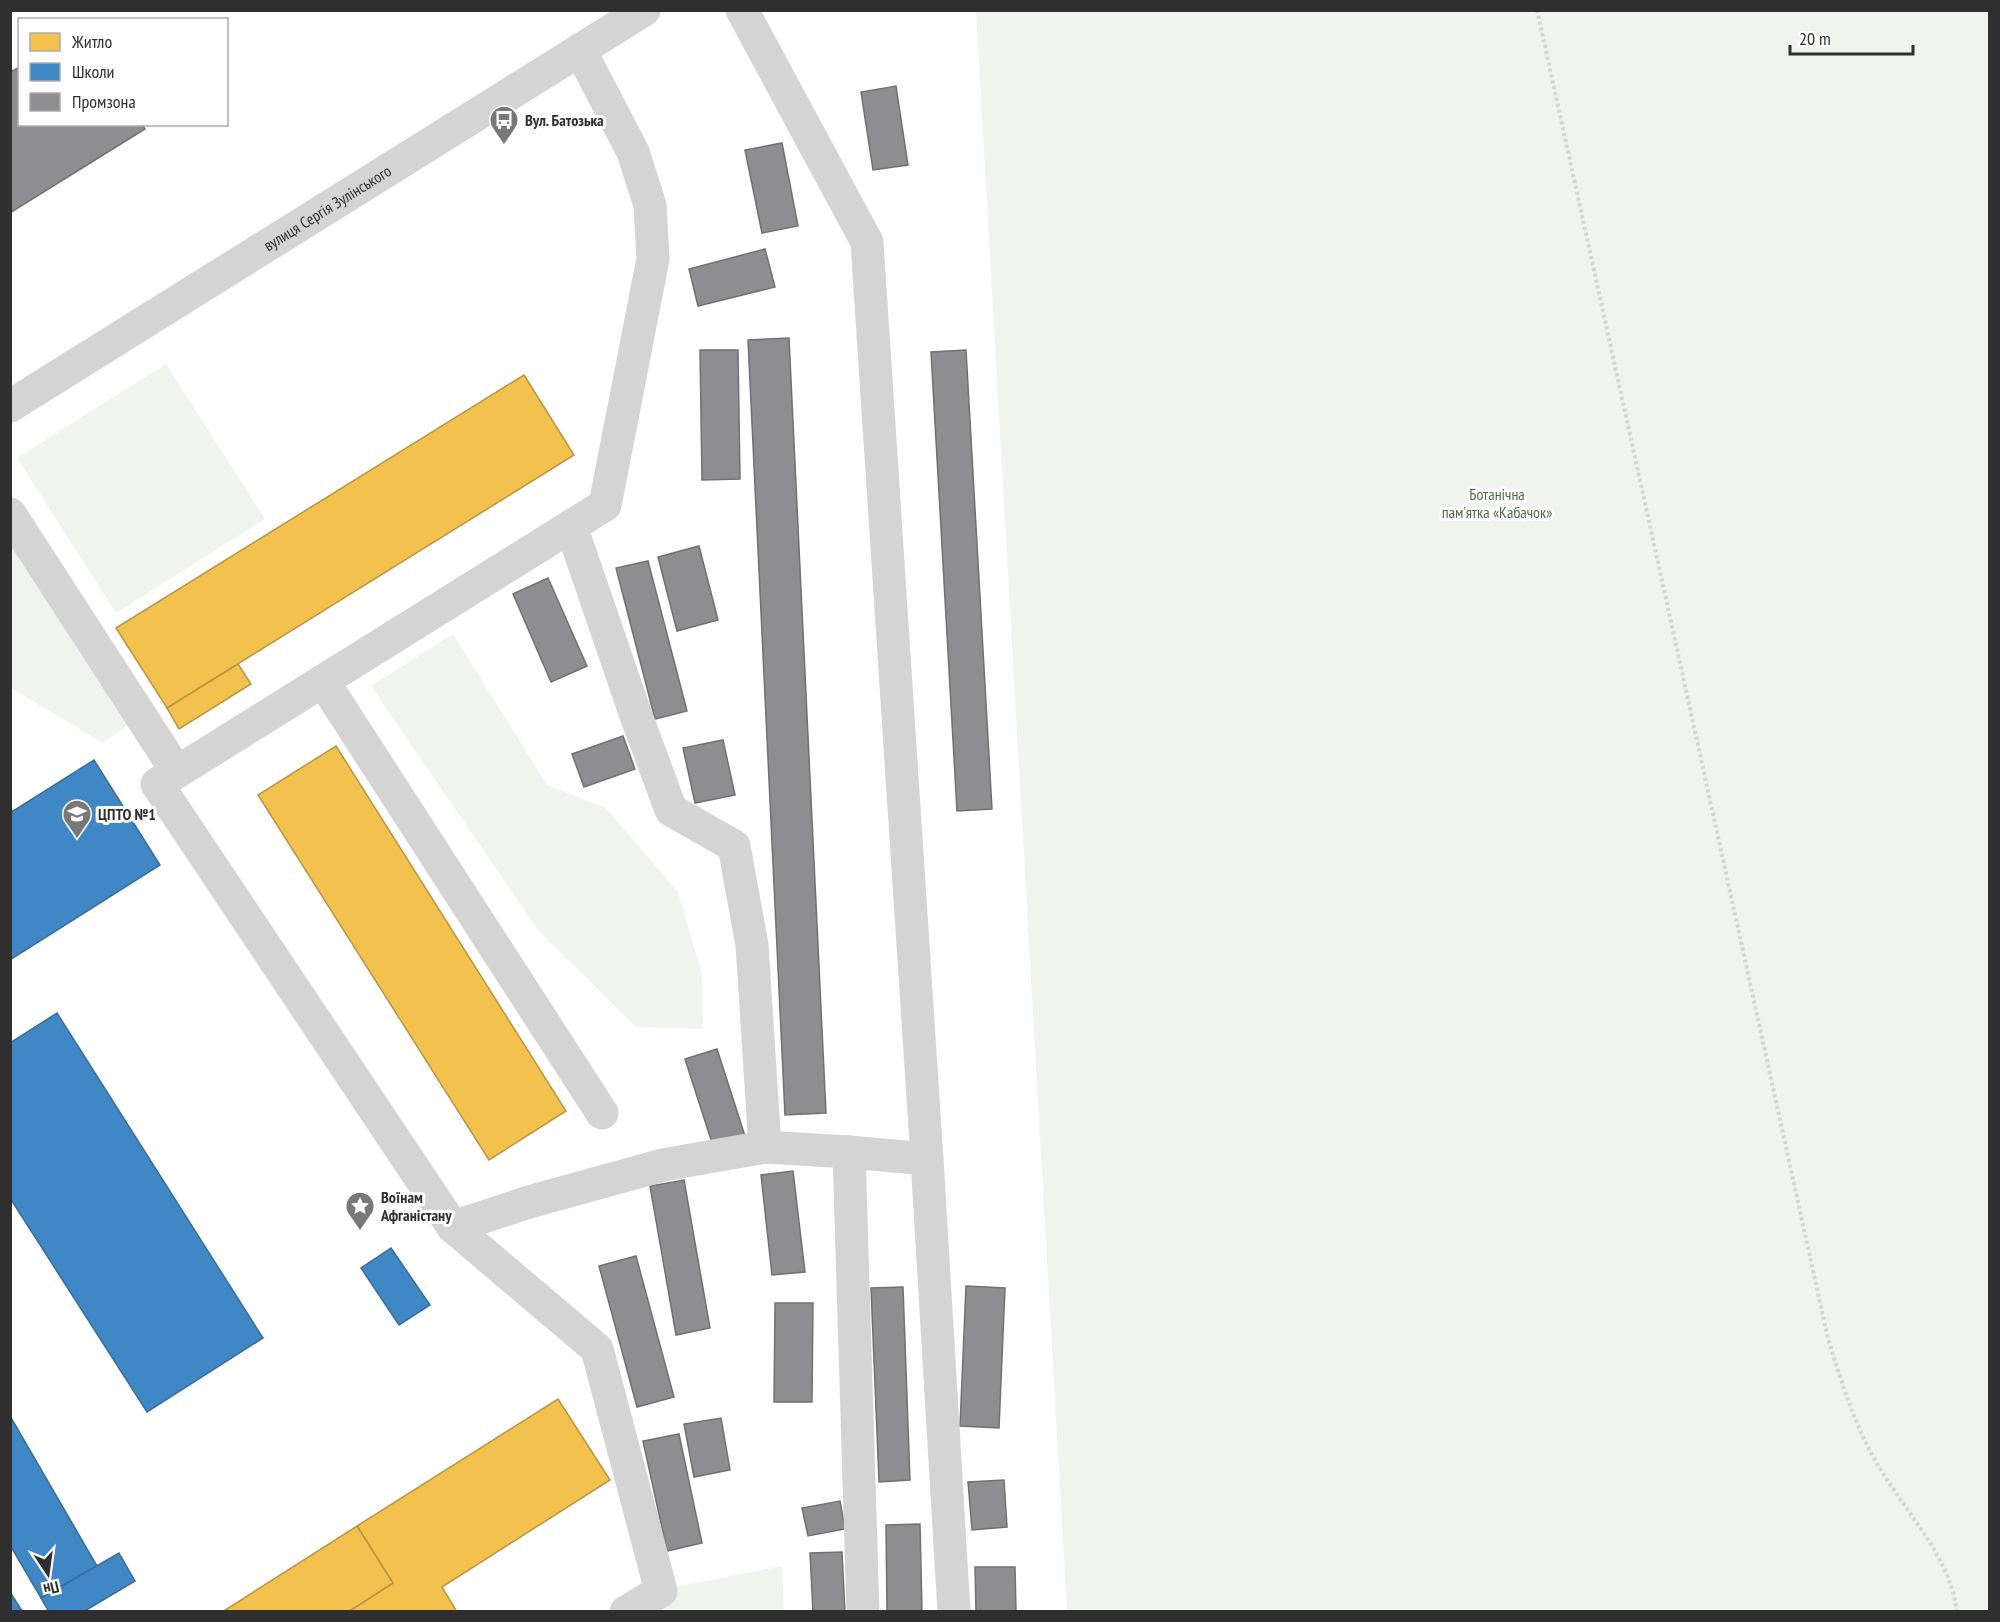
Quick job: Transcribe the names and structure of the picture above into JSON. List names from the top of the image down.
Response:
{
  "streets": {
    "street": ["вулиця Сергія Зулінського"]
  },
  "parks": ["Ботанічна пам'ятка «Кабачок»"],
  "places": {
    "bus stop": ["Вул. Батозька"],
    "school or university": ["ЦПТО №1"],
    "place": ["Воїнам Афганістану"]
  },
  "legend": ["Житло", "Школи", "Промзона"],
  "scale_bar": "20 m",
  "north": "bottom"
}
